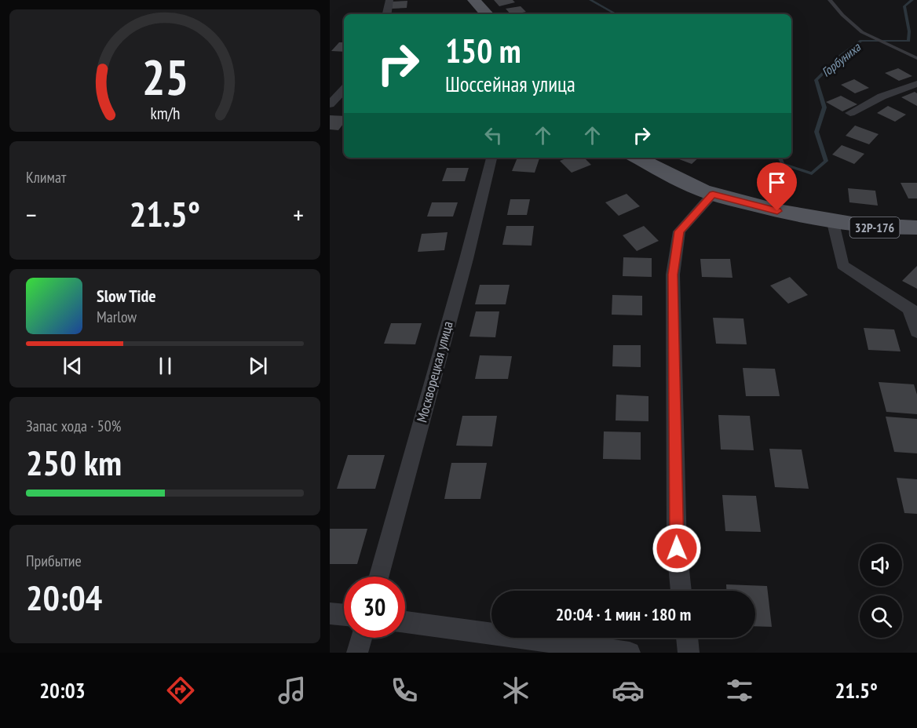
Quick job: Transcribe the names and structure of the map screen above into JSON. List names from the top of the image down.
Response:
{
  "streets": {
    "main road": ["32Р-176"],
    "street": ["Москворецкая улица"]
  },
  "water": ["Горбуниха"],
  "page": {
    "turn": ["150 m", "Шоссейная улица"],
    "tile": [
      "Климат",
      ["Запас хода · 50%", "250 km"],
      ["Прибытие", "20:04"]
    ],
    "heat": ["−", "21.5°", "+"],
    "song": ["Slow Tide", "Marlow"],
    "limit": "30",
    "trip": "20:04 · 1 мин · 180 m",
    "tabs": ["20:03", "21.5°"],
    "gauge": ["25", "km/h"]
  }
}
